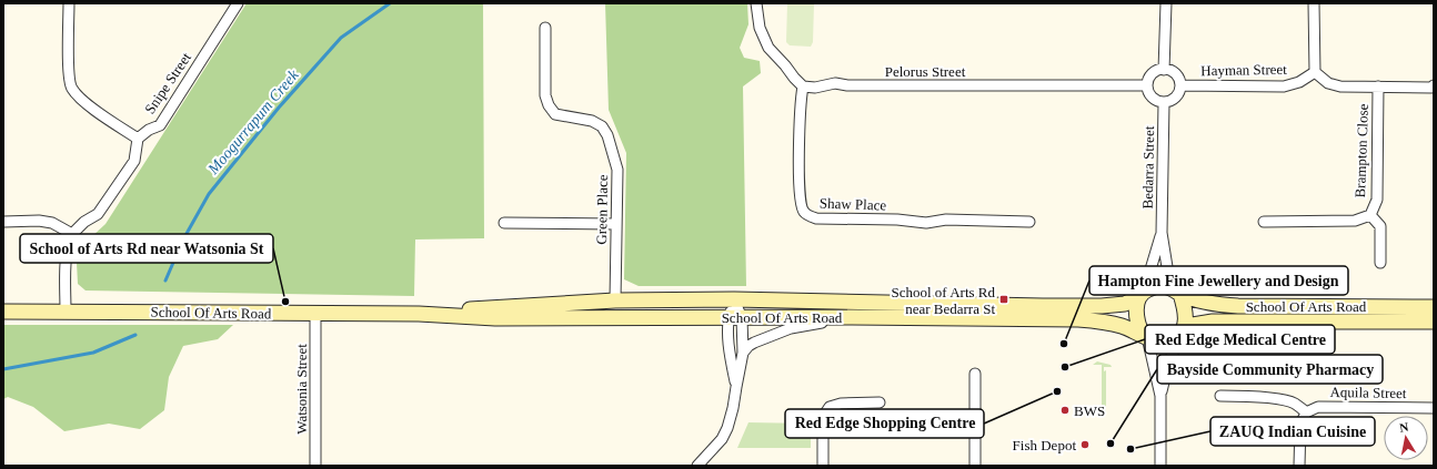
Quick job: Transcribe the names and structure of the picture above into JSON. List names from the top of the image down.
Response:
{
  "streets": {
    "street": [
      "Hayman Street",
      "Pelorus Street",
      "Snipe Street",
      "Brampton Close",
      "Bedarra Street",
      "Shaw Place",
      "Green Place",
      "School Of Arts Road",
      "Watsonia Street",
      "Aquila Street"
    ]
  },
  "crossings": [
    ["Hayman Street", "Pelorus Street"],
    ["Hayman Street", "Bedarra Street"],
    ["Pelorus Street", "Bedarra Street"],
    ["Pelorus Street", "Shaw Place"],
    ["Bedarra Street", "School Of Arts Road"],
    ["Green Place", "School Of Arts Road"],
    ["School Of Arts Road", "Watsonia Street"]
  ],
  "water": ["Moogurrapum Creek"],
  "places": {
    "transit": ["School of Arts Rd near Bedarra St"],
    "other": [
      "School of Arts Rd near Watsonia St",
      "Hampton Fine Jewellery and Design",
      "Red Edge Medical Centre",
      "Red Edge Shopping Centre",
      "BWS",
      "Bayside Community Pharmacy",
      "Fish Depot",
      "ZAUQ Indian Cuisine"
    ]
  },
  "north": "top"
}
